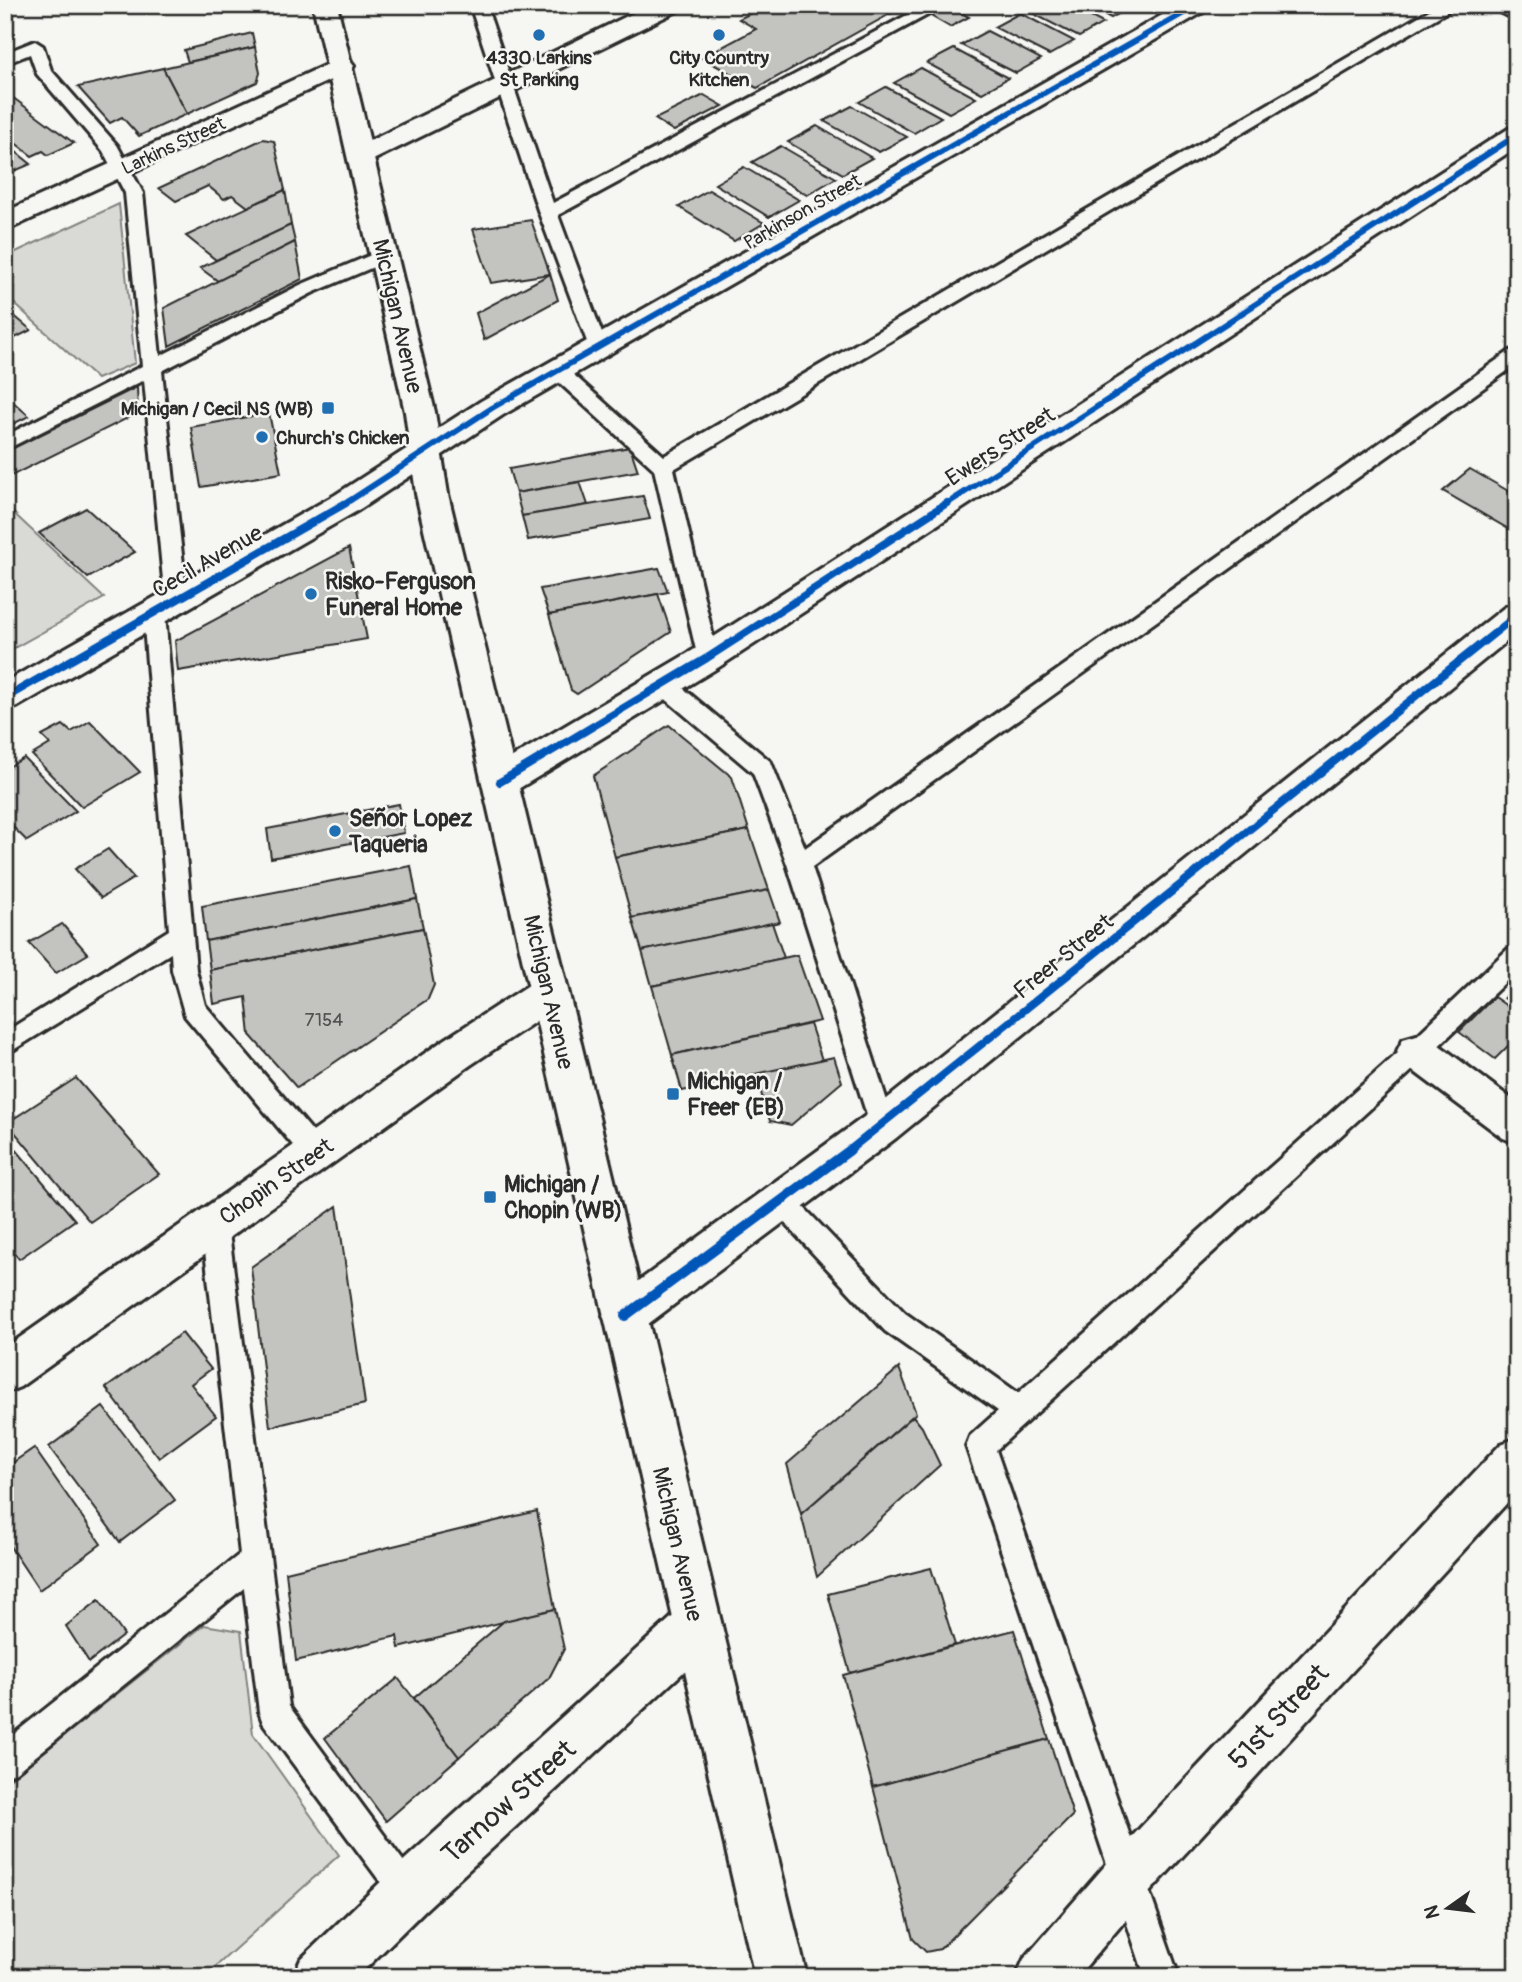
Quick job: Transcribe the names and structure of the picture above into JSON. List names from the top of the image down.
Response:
{
  "streets": {
    "street": [
      "Larkins Street",
      "Parkinson Street",
      "Michigan Avenue",
      "Ewers Street",
      "Cecil Avenue",
      "Freer Street",
      "Chopin Street",
      "51st Street",
      "Tarnow Street"
    ]
  },
  "crossings": [
    ["Larkins Street", "Michigan Avenue"],
    ["Parkinson Street", "Michigan Avenue"],
    ["Parkinson Street", "Cecil Avenue"],
    ["Michigan Avenue", "Ewers Street"],
    ["Michigan Avenue", "Cecil Avenue"],
    ["Michigan Avenue", "Freer Street"],
    ["Michigan Avenue", "Chopin Street"],
    ["Michigan Avenue", "Tarnow Street"]
  ],
  "places": {
    "other": [
      "4330 Larkins St Parking",
      "City Country Kitchen",
      "Church's Chicken",
      "Risko-Ferguson Funeral Home",
      "Señor Lopez Taqueria"
    ],
    "transit": ["Michigan / Cecil NS (WB)", "Michigan / Freer (EB)", "Michigan / Chopin (WB)"]
  },
  "house_numbers": ["7154"],
  "north": "left"
}
